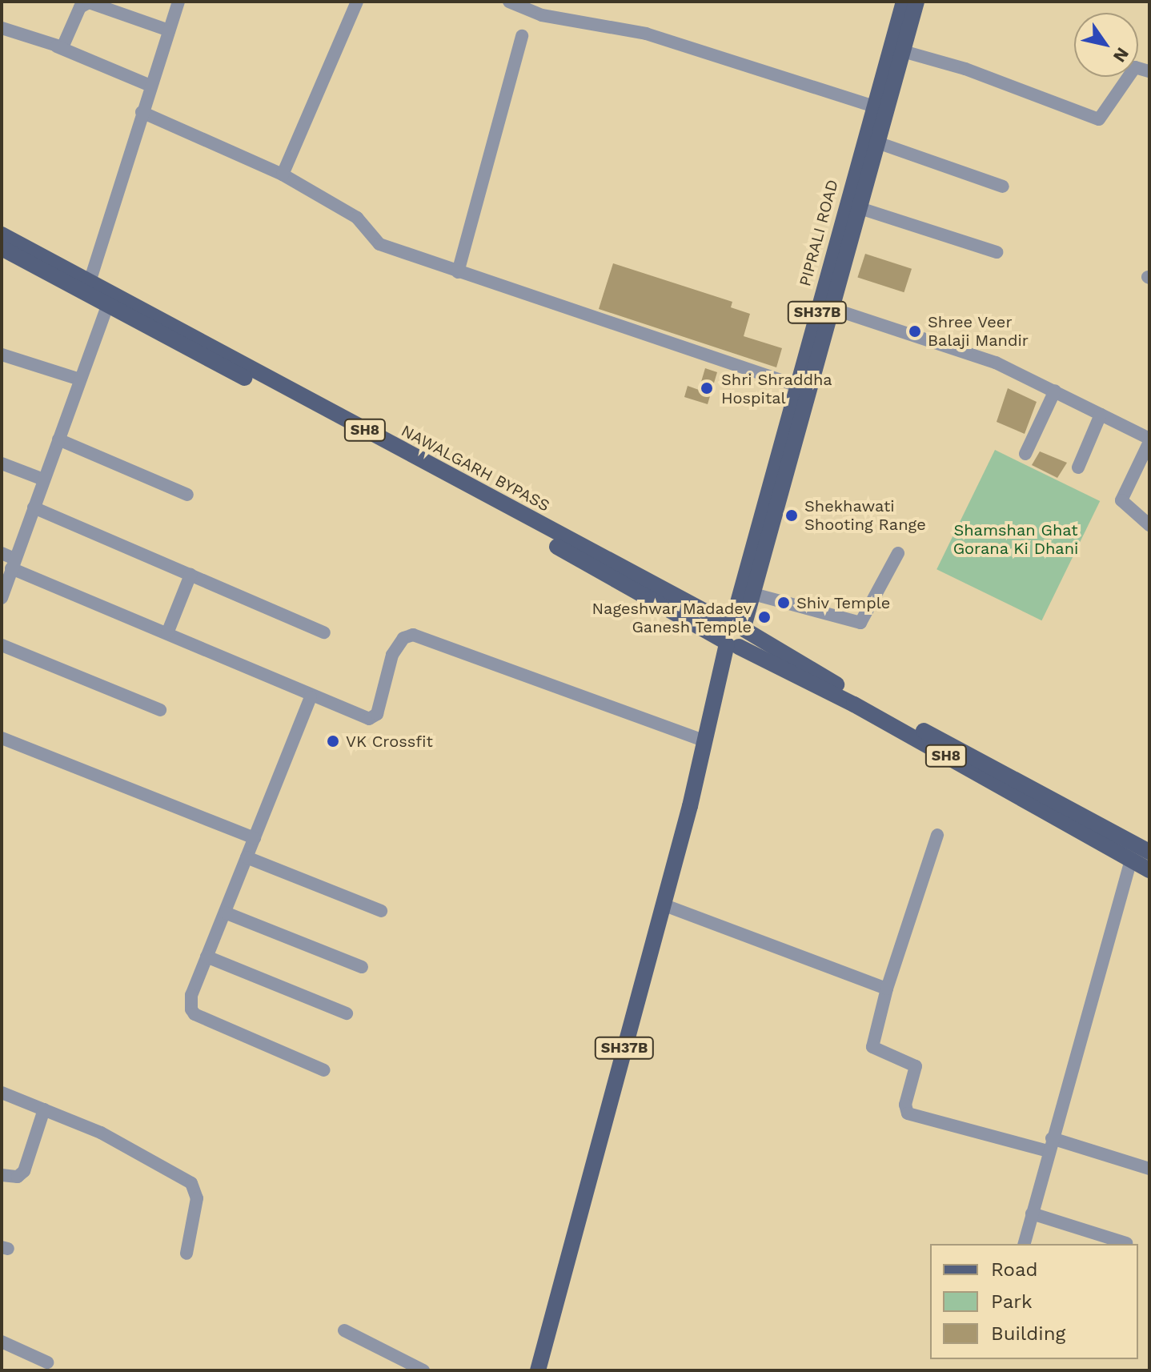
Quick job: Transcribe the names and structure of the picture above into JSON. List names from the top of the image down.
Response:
{
  "streets": {
    "main road": [
      "PIPRALI ROAD",
      "SH37B",
      "SH8",
      "NAWALGARH BYPASS"
    ]
  },
  "crossings": [
    ["PIPRALI ROAD", "SH8"],
    ["PIPRALI ROAD", "NAWALGARH BYPASS"],
    ["SH37B", "SH8"],
    ["SH37B", "NAWALGARH BYPASS"],
    ["SH8", "NAWALGARH BYPASS"]
  ],
  "parks": ["Shamshan Ghat Gorana Ki Dhani"],
  "places": [
    "Shree Veer Balaji Mandir",
    "Shri Shraddha Hospital",
    "Shekhawati Shooting Range",
    "Shiv Temple",
    "Nageshwar Madadev Ganesh Temple",
    "VK Crossfit"
  ],
  "legend": ["Road", "Park", "Building"],
  "north": "bottom right"
}
